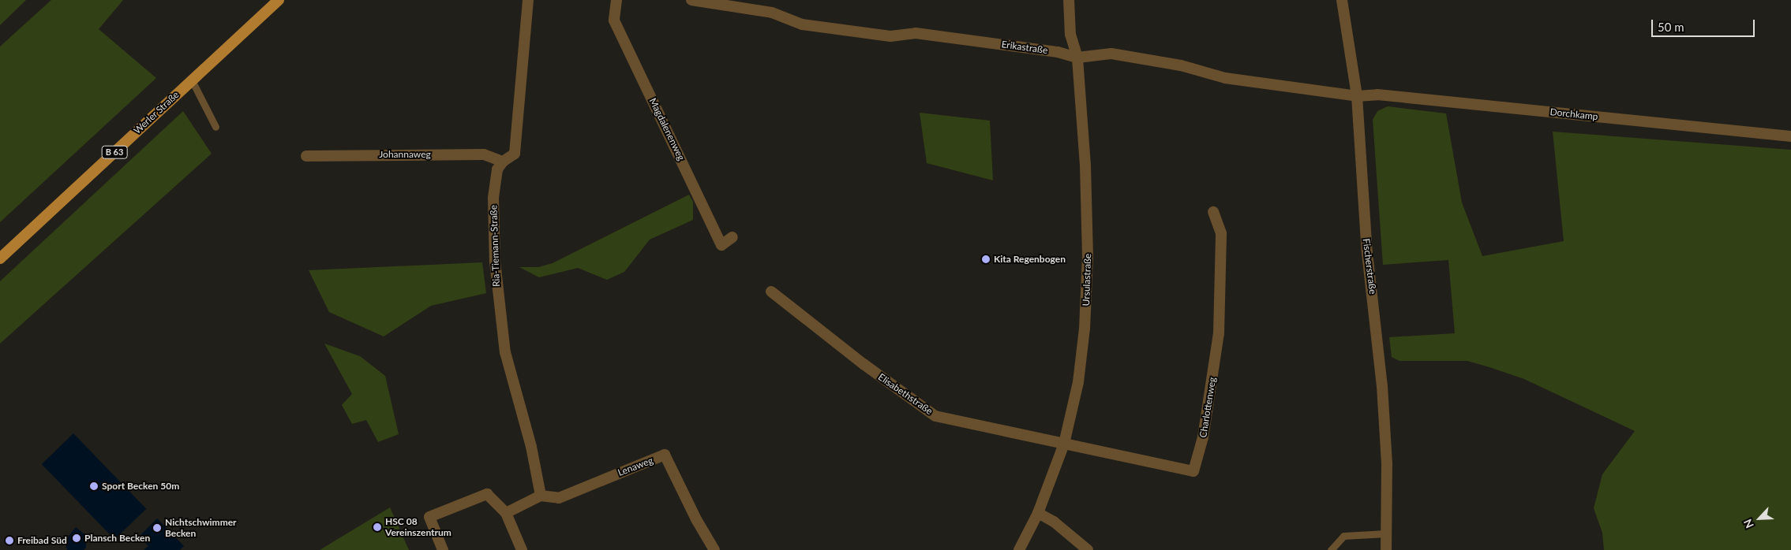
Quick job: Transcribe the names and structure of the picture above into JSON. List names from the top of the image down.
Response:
{
  "streets": {
    "main road": ["Werler Straße", "B 63"],
    "street": [
      "Erikastraße",
      "Dorchkamp",
      "Magdalenenweg",
      "Johannaweg",
      "Ria-Tiemann-Straße",
      "Fischerstraße",
      "Ursulastraße",
      "Elisabethstraße",
      "Charlottenweg",
      "Lenaweg"
    ]
  },
  "crossings": [
    ["Erikastraße", "Dorchkamp"],
    ["Erikastraße", "Fischerstraße"],
    ["Erikastraße", "Ursulastraße"],
    ["Dorchkamp", "Fischerstraße"],
    ["Johannaweg", "Ria-Tiemann-Straße"],
    ["Ria-Tiemann-Straße", "Lenaweg"],
    ["Ursulastraße", "Elisabethstraße"],
    ["Ursulastraße", "Charlottenweg"],
    ["Elisabethstraße", "Charlottenweg"]
  ],
  "places": [
    "Kita Regenbogen",
    "Sport Becken 50m",
    "HSC 08 Vereinszentrum",
    "Nichtschwimmer Becken",
    "Plansch Becken",
    "Freibad Süd"
  ],
  "scale_bar": "50 m",
  "north": "bottom left"
}
